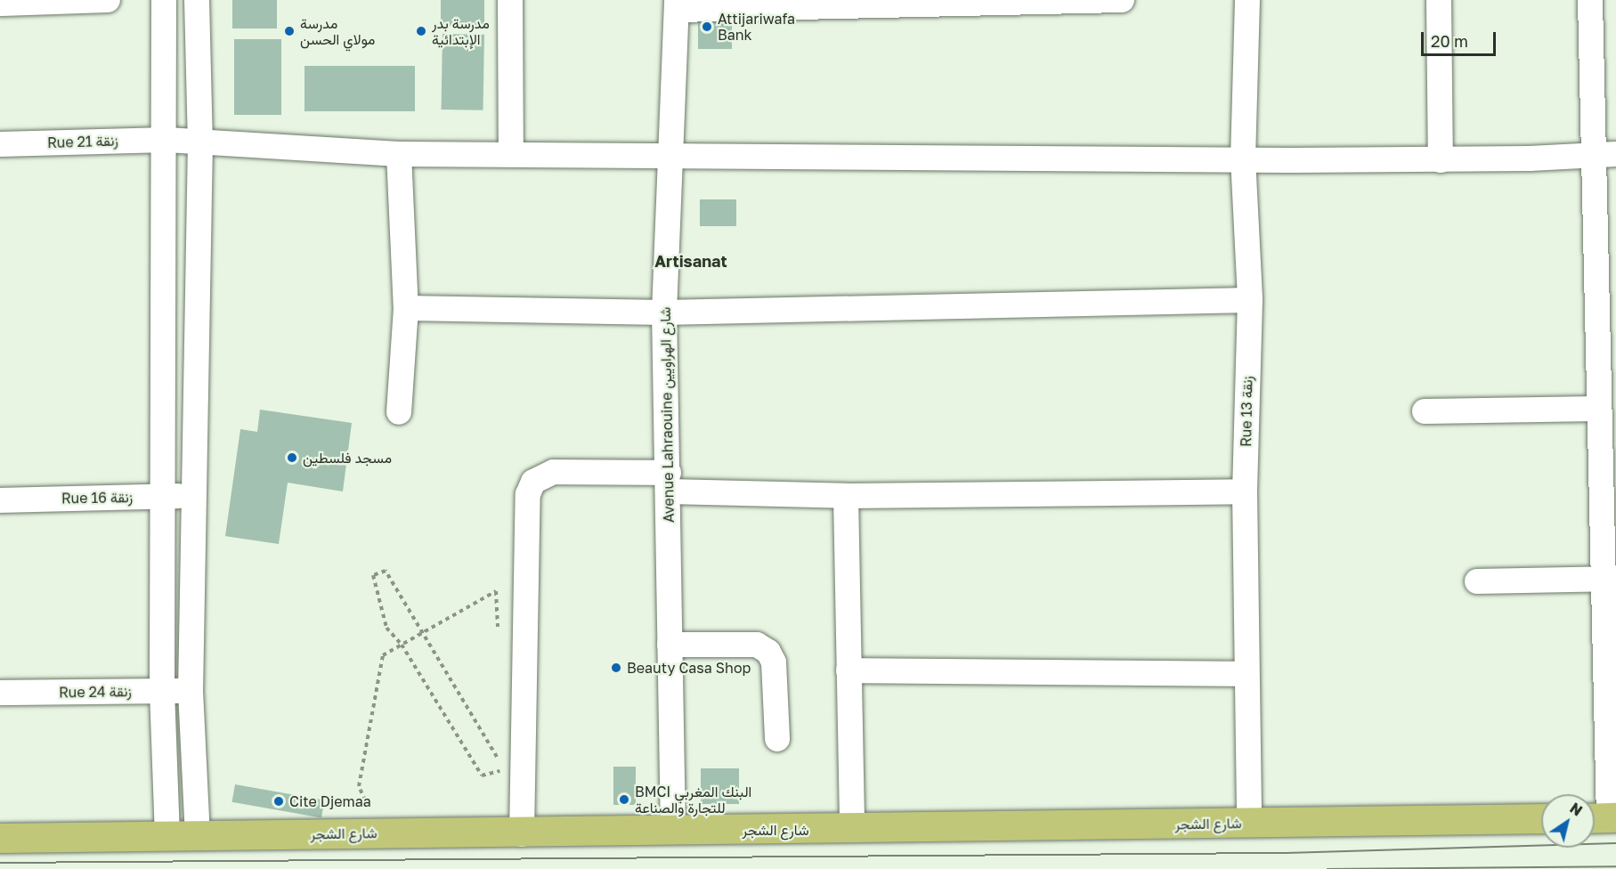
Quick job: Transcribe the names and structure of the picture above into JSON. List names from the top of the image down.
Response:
{
  "streets": {
    "main road": ["شارع الشجر"],
    "street": [
      "Rue 21 زنقة",
      "Rue 13 زنقة",
      "Avenue Lahraouine شارع الهراويين",
      "Rue 16 زنقة",
      "Rue 24 زنقة"
    ]
  },
  "crossings": [
    ["Rue 21 زنقة", "Rue 13 زنقة"],
    ["Rue 21 زنقة", "Avenue Lahraouine شارع الهراويين"],
    ["Rue 13 زنقة", "شارع الشجر"],
    ["Avenue Lahraouine شارع الهراويين", "شارع الشجر"]
  ],
  "districts": ["Artisanat"],
  "places": [
    "Attijariwafa Bank",
    "مدرسة مولاي الحسن",
    "مدرسة بدر الإبتدائية",
    "مسجد فلسطين",
    "Beauty Casa Shop",
    "BMCI البنك المغربي للتجارة والصناعة",
    "Cite Djemaa"
  ],
  "scale_bar": "20 m",
  "north": "top right"
}
